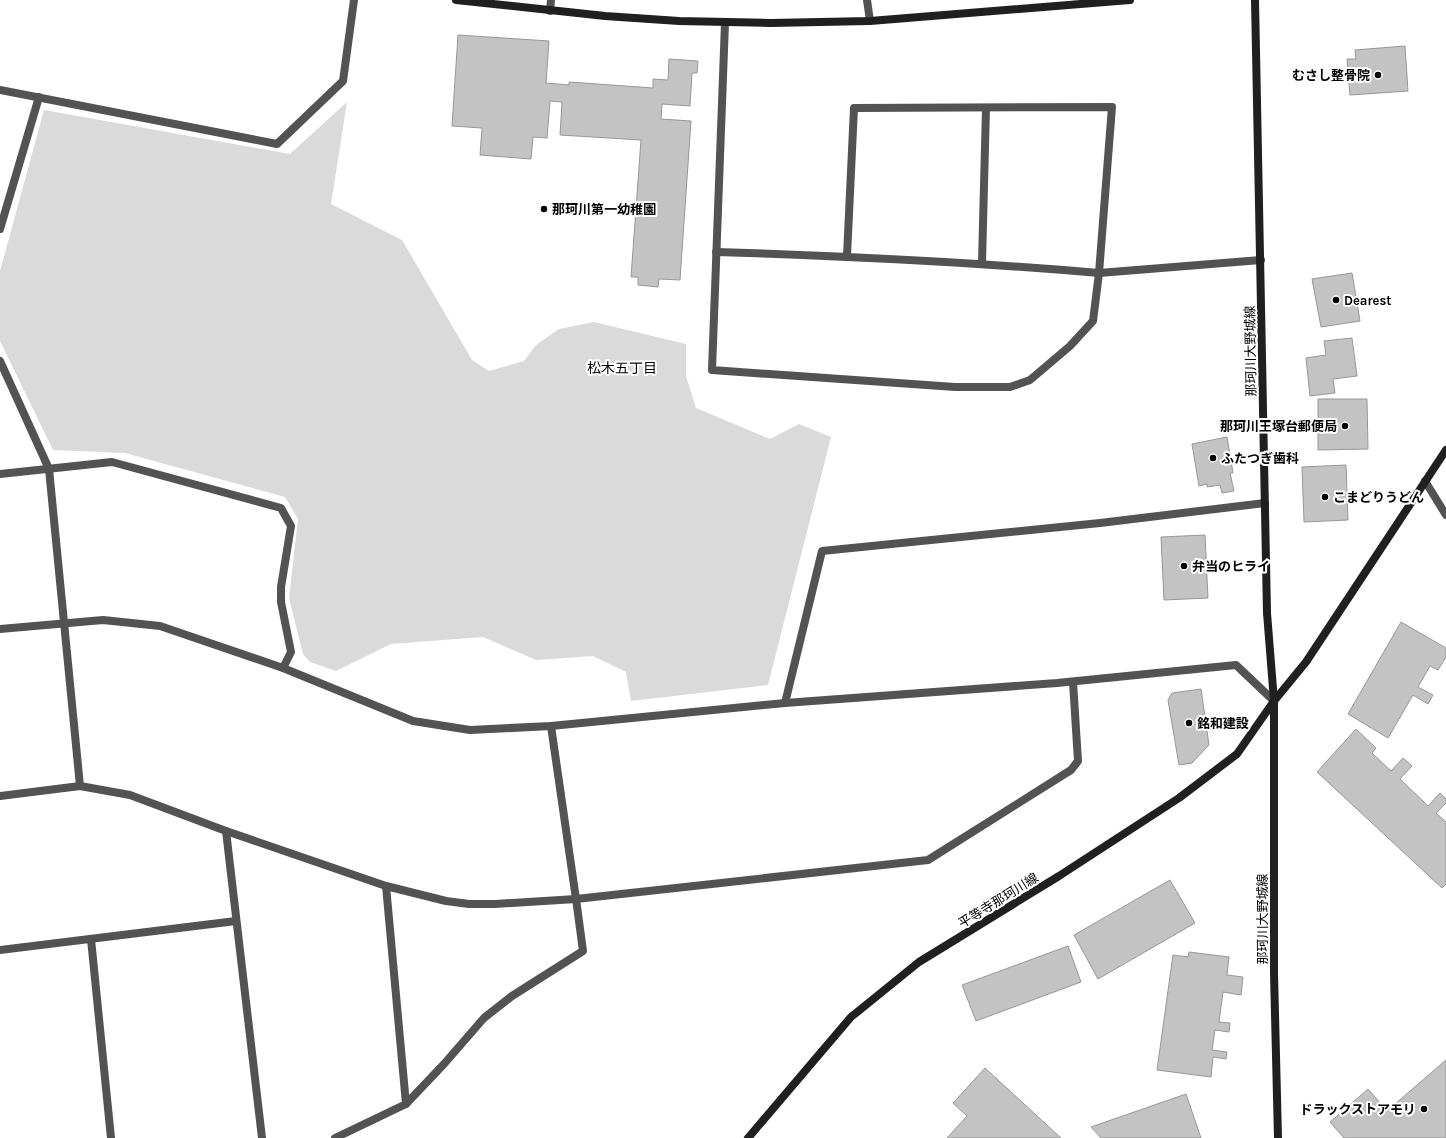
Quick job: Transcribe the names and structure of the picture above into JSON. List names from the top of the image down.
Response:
{
  "streets": {
    "main road": ["那珂川大野城線", "平等寺那珂川線"]
  },
  "crossings": [
    ["那珂川大野城線", "平等寺那珂川線"]
  ],
  "districts": ["松木五丁目"],
  "places": [
    "むさし整骨院",
    "那珂川第一幼稚園",
    "Dearest",
    "那珂川王塚台郵便局",
    "ふたつぎ歯科",
    "こまどりうどん",
    "弁当のヒライ",
    "銘和建設",
    "ドラックストアモリ"
  ]
}
